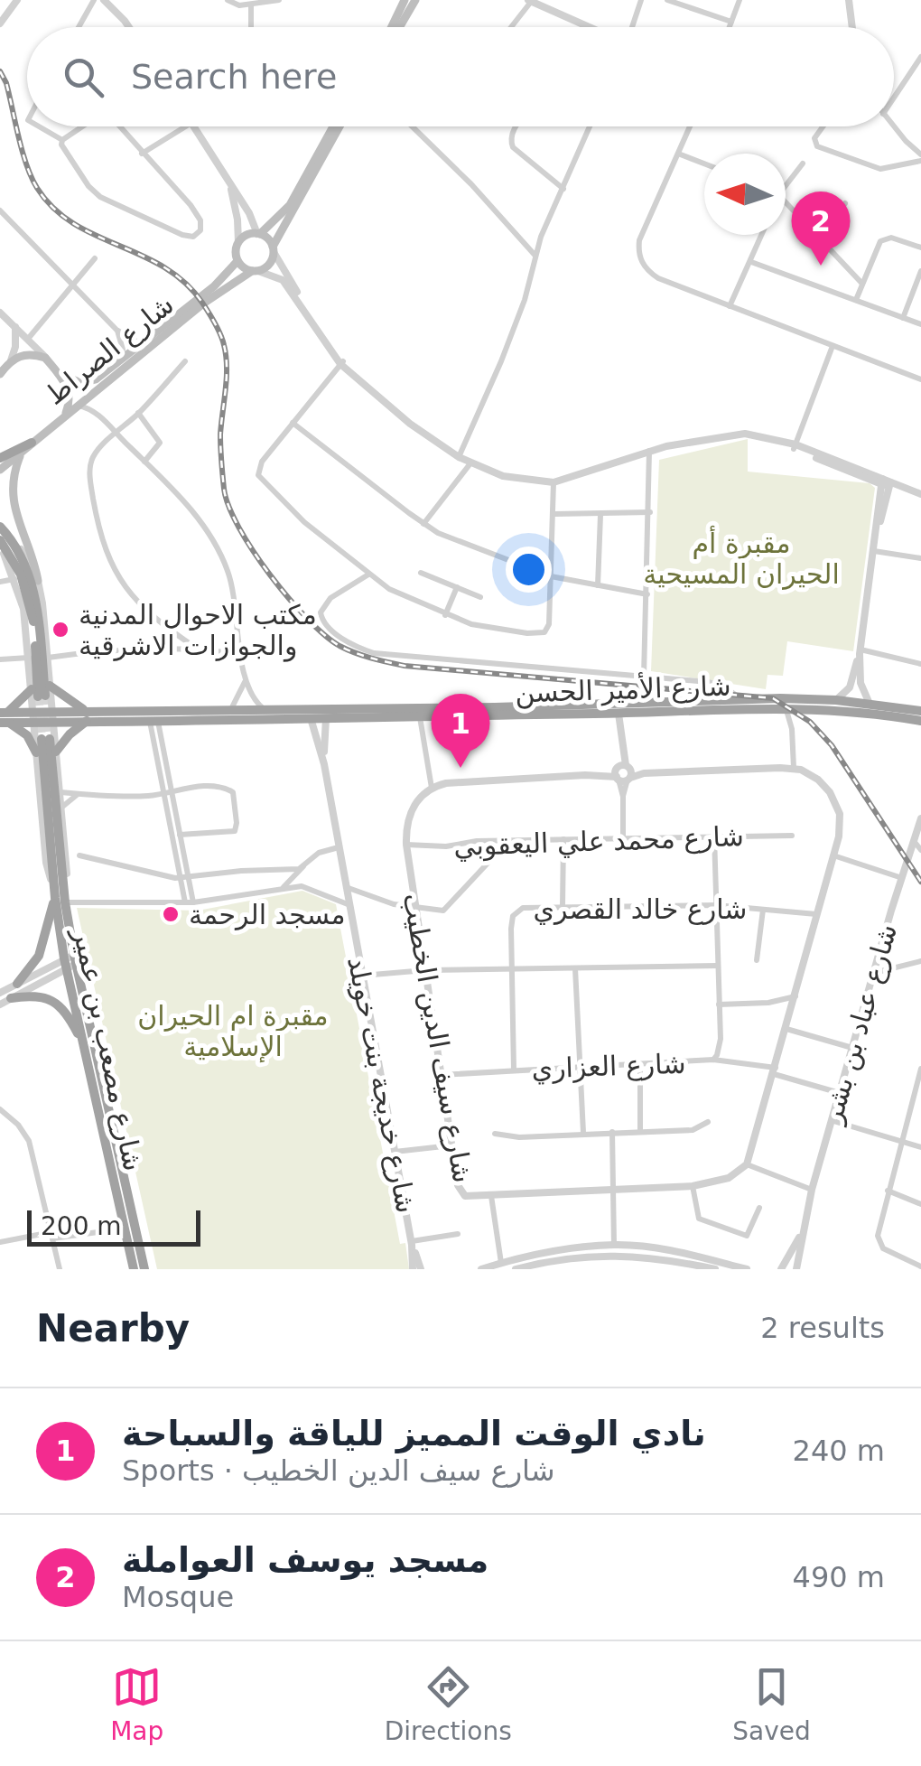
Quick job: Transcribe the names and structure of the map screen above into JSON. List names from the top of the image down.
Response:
{
  "streets": {
    "highway": ["شارع الأمير الحسن", "شارع مصعب بن عمير"],
    "main road": ["شارع الصراط"],
    "street": [
      "شارع محمد علي اليعقوبي",
      "شارع خالد القصري",
      "شارع عباد بن بشر",
      "شارع سيف الدين الخطيب",
      "شارع العزاري",
      "شارع خديجة بنت خويلد"
    ]
  },
  "crossings": [
    ["شارع الأمير الحسن", "شارع مصعب بن عمير"],
    ["شارع الأمير الحسن", "شارع خديجة بنت خويلد"],
    ["شارع محمد علي اليعقوبي", "شارع سيف الدين الخطيب"],
    ["شارع محمد علي اليعقوبي", "شارع العزاري"],
    ["شارع خالد القصري", "شارع العزاري"],
    ["شارع سيف الدين الخطيب", "شارع العزاري"]
  ],
  "parks": ["مقبرة أم الحيران المسيحية", "مقبرة ام الحيران الإسلامية"],
  "places": ["مكتب الاحوال المدنية والجوازات الاشرقية", "مسجد الرحمة"],
  "scale_bar": "200 m",
  "north": "left",
  "page": {
    "search": "Search here",
    "pins": ["2", "1"],
    "scale": "200 m",
    "heading": ["Nearby", "2 results"],
    "list": [
      {
        "mark": "1",
        "name": "نادي الوقت المميز للياقة والسباحة",
        "note": "Sports · شارع سيف الدين الخطيب",
        "value": "240 m"
      },
      {
        "mark": "2",
        "name": "مسجد يوسف العواملة",
        "note": "Mosque",
        "value": "490 m"
      }
    ],
    "nav": ["Map", "Directions", "Saved"]
  }
}
